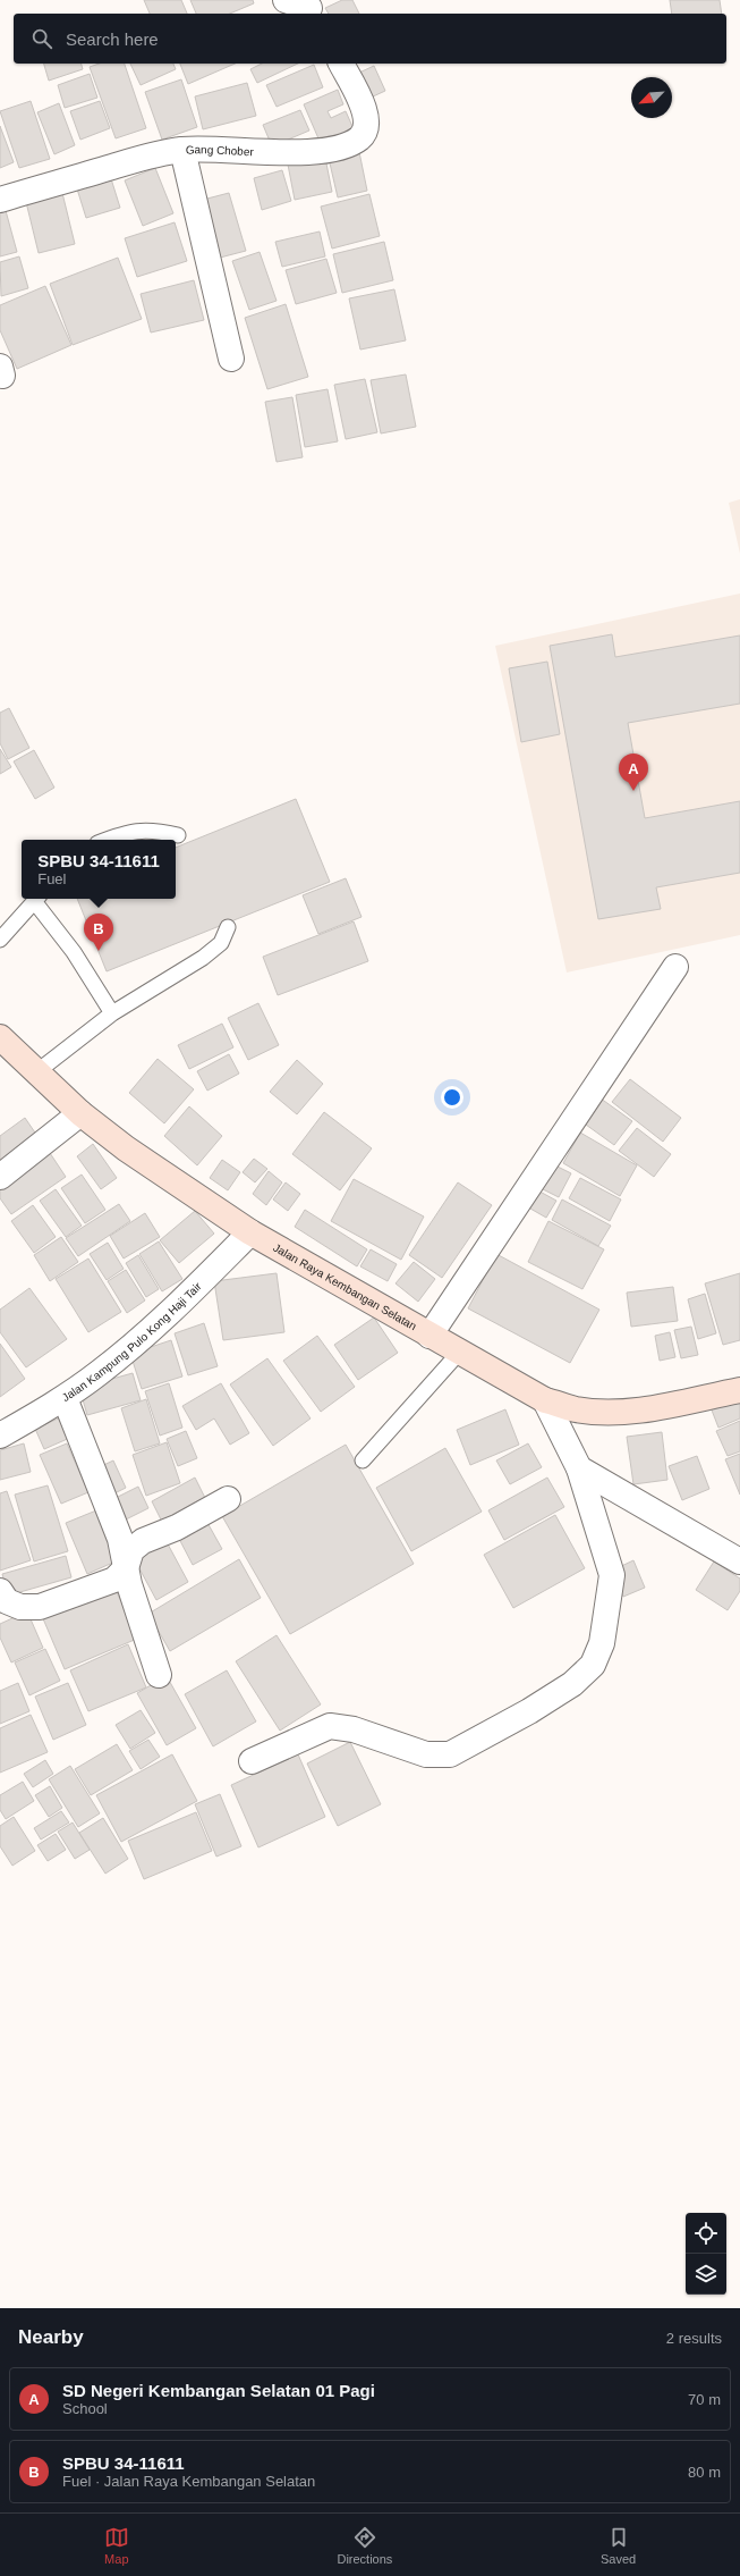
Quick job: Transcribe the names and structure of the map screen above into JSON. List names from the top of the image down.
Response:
{
  "streets": {
    "main road": ["Jalan Raya Kembangan Selatan"],
    "street": ["Gang Chober", "Jalan Kampung Pulo Kong Haji Tair"]
  },
  "crossings": [
    ["Jalan Raya Kembangan Selatan", "Jalan Kampung Pulo Kong Haji Tair"]
  ],
  "north": "bottom left",
  "page": {
    "search": "Search here",
    "pins": ["A", "B"],
    "popup": ["SPBU 34-11611", "Fuel"],
    "heading": ["Nearby", "2 results"],
    "list": [
      {
        "mark": "A",
        "name": "SD Negeri Kembangan Selatan 01 Pagi",
        "note": "School",
        "value": "70 m"
      },
      {
        "mark": "B",
        "name": "SPBU 34-11611",
        "note": "Fuel · Jalan Raya Kembangan Selatan",
        "value": "80 m"
      }
    ],
    "nav": ["Map", "Directions", "Saved"]
  }
}
